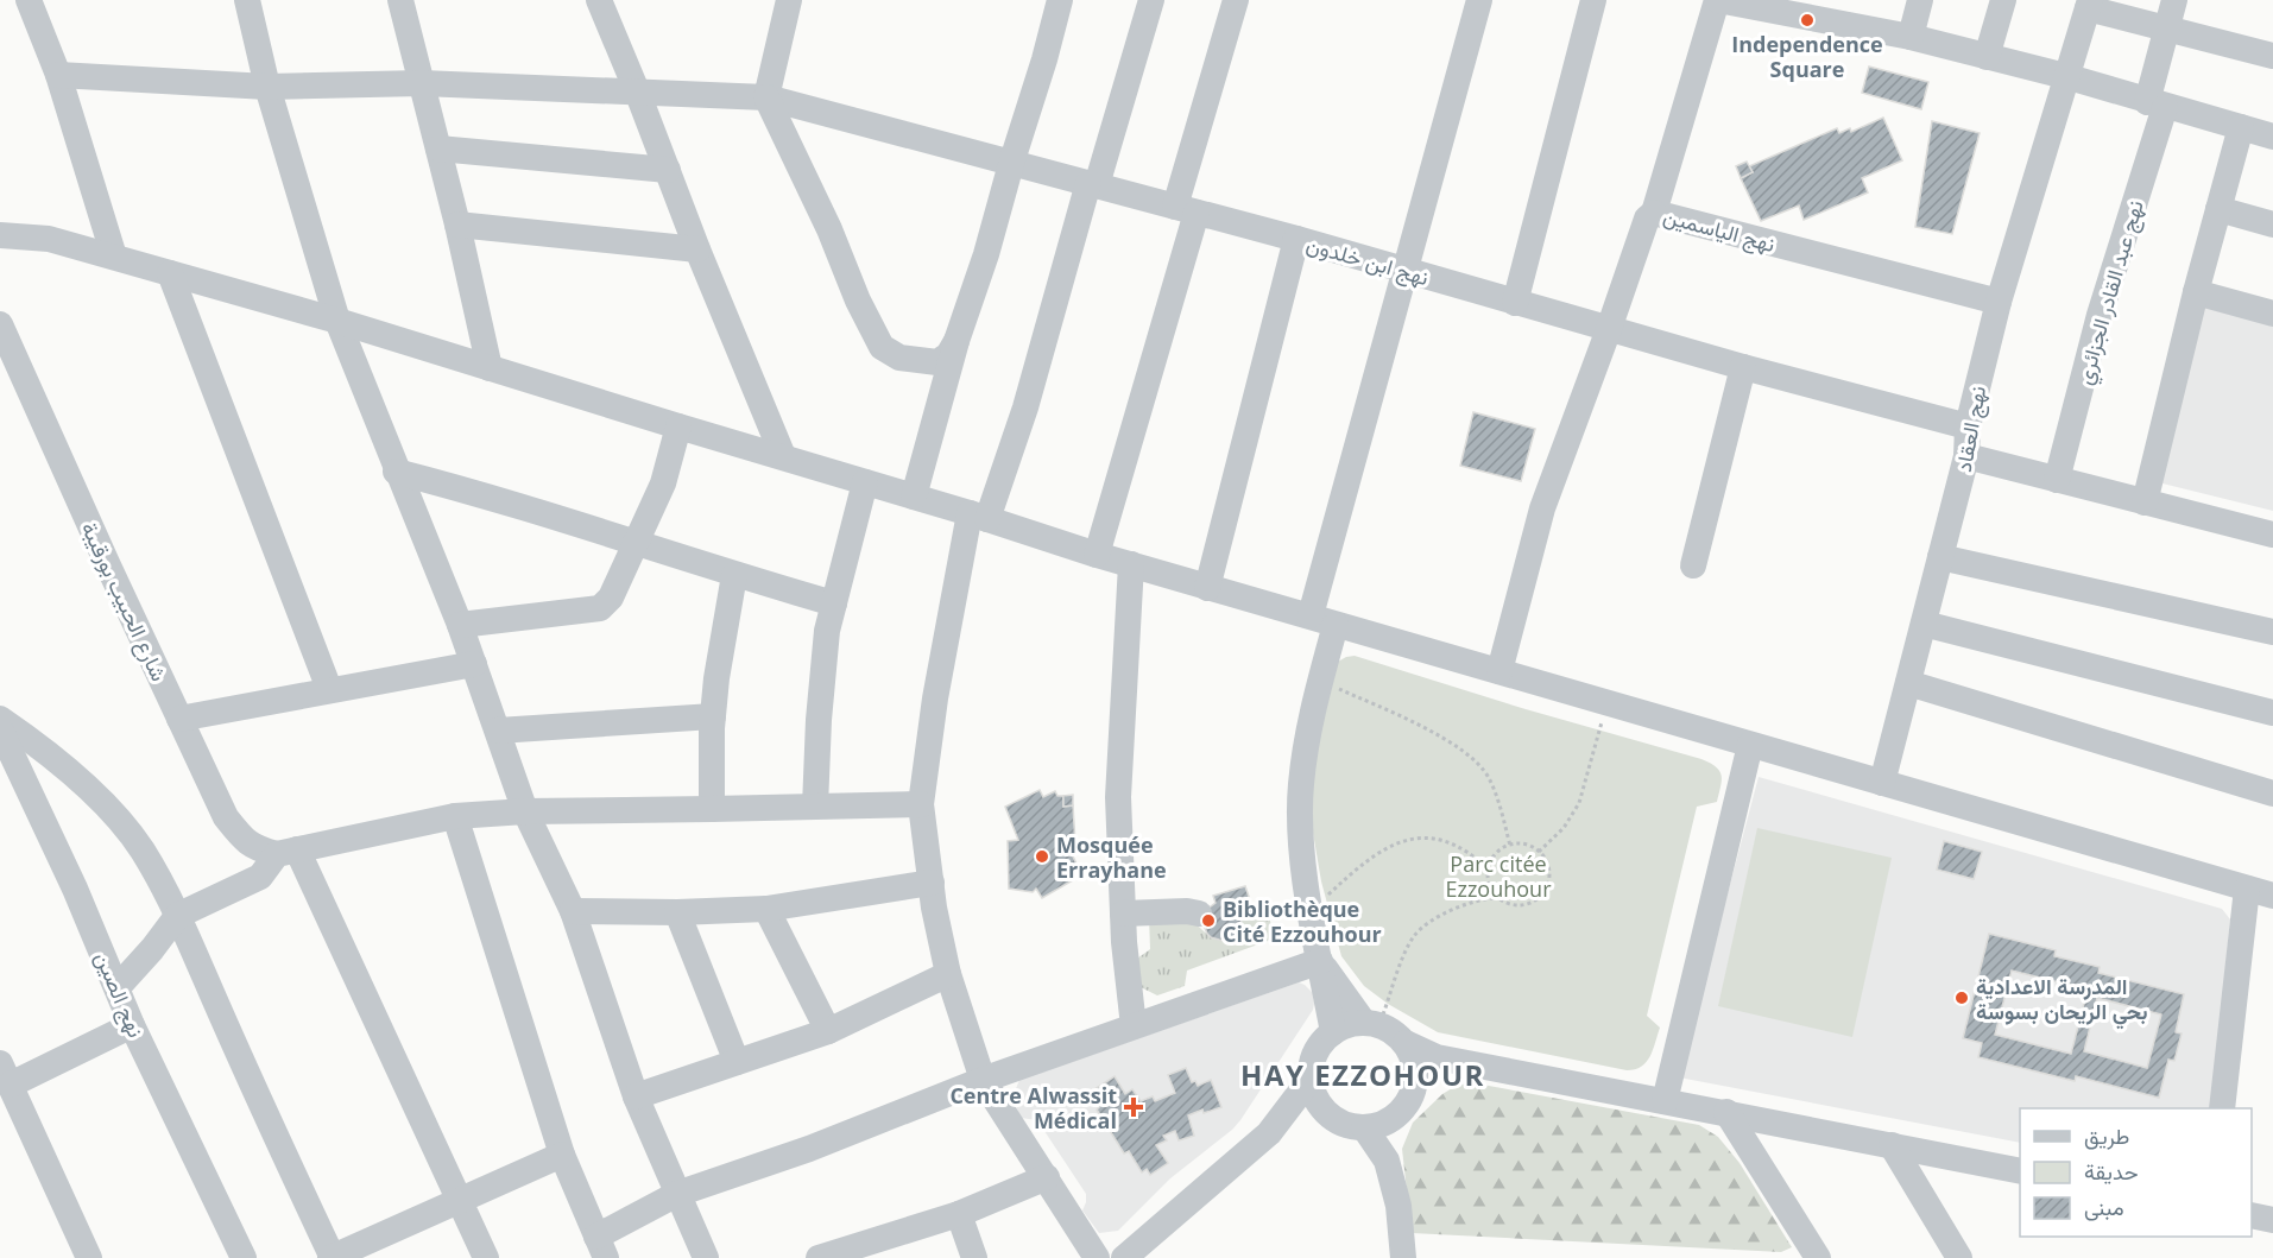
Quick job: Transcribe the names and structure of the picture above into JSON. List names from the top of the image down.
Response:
{
  "streets": {
    "street": [
      "نهج الياسمين",
      "نهج ابن خلدون",
      "نهج عبد القادر الجزائري",
      "نهج العقاد",
      "شارع الحبيب بورقيبة",
      "نهج الصين"
    ]
  },
  "crossings": [
    ["نهج الياسمين", "نهج العقاد"],
    ["نهج ابن خلدون", "نهج العقاد"]
  ],
  "districts": ["HAY EZZOHOUR"],
  "parks": ["Parc citée Ezzouhour"],
  "places": {
    "other": [
      "Independence Square",
      "Mosquée Errayhane",
      "Bibliothèque Cité Ezzouhour",
      "المدرسة الاعدادية بحي الريحان بسوسة"
    ],
    "health": ["Centre Alwassit Médical"]
  },
  "legend": ["طريق", "حديقة", "مبنى"]
}
